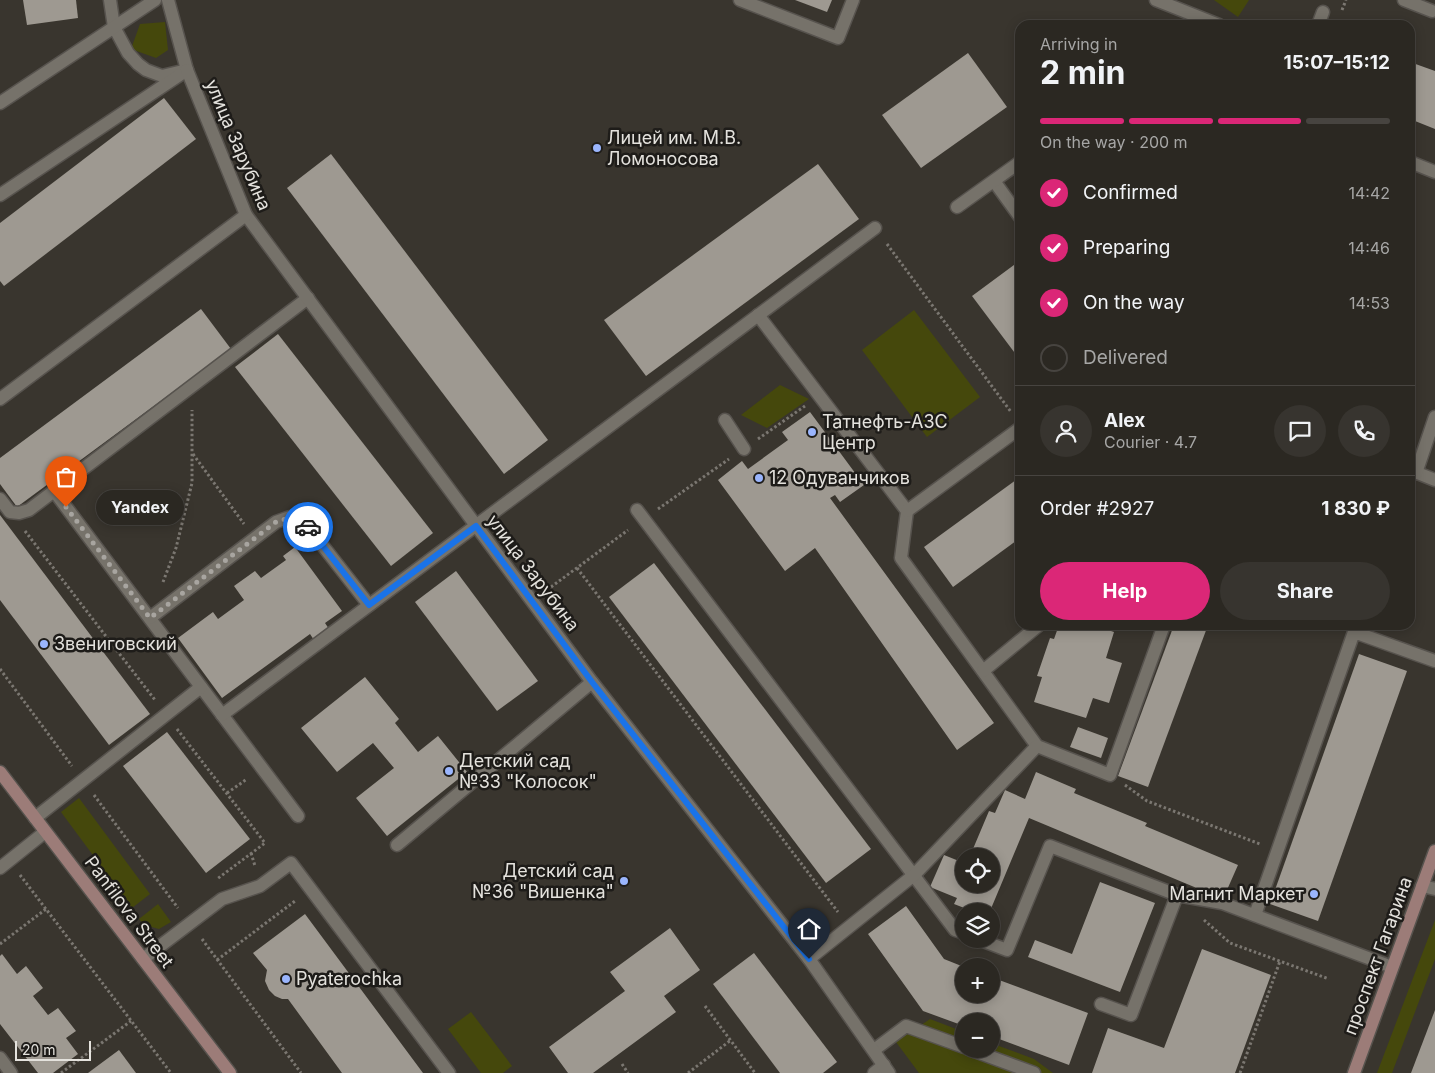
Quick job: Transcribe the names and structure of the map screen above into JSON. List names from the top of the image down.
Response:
{
  "streets": {
    "main road": ["Panfilova Street", "проспект Гагарина"],
    "street": ["улица Зарубина"]
  },
  "places": [
    "Лицей им. М.В. Ломоносова",
    "Татнефть-АЗС Центр",
    "12 Одуванчиков",
    "Yandex",
    "Звениговский",
    "Детский сад №33 \"Колосок\"",
    "Детский сад №36 \"Вишенка\"",
    "Магнит Маркет",
    "Pyaterochka"
  ],
  "scale_bar": "20 m",
  "page": {
    "heading": ["2 min", "Arriving in", "15:07–15:12"],
    "panel": [
      "Alex",
      "Courier · 4.7",
      "Order #2927",
      "1 830 ₽"
    ],
    "bar": "On the way · 200 m",
    "list": [
      ["Confirmed", "14:42"],
      ["Preparing", "14:46"],
      ["On the way", "14:53"],
      "Delivered"
    ],
    "bubble": "Yandex",
    "buttons": ["Help", "Share"],
    "map_buttons": ["+", "−"],
    "scale": "20 m"
  }
}
